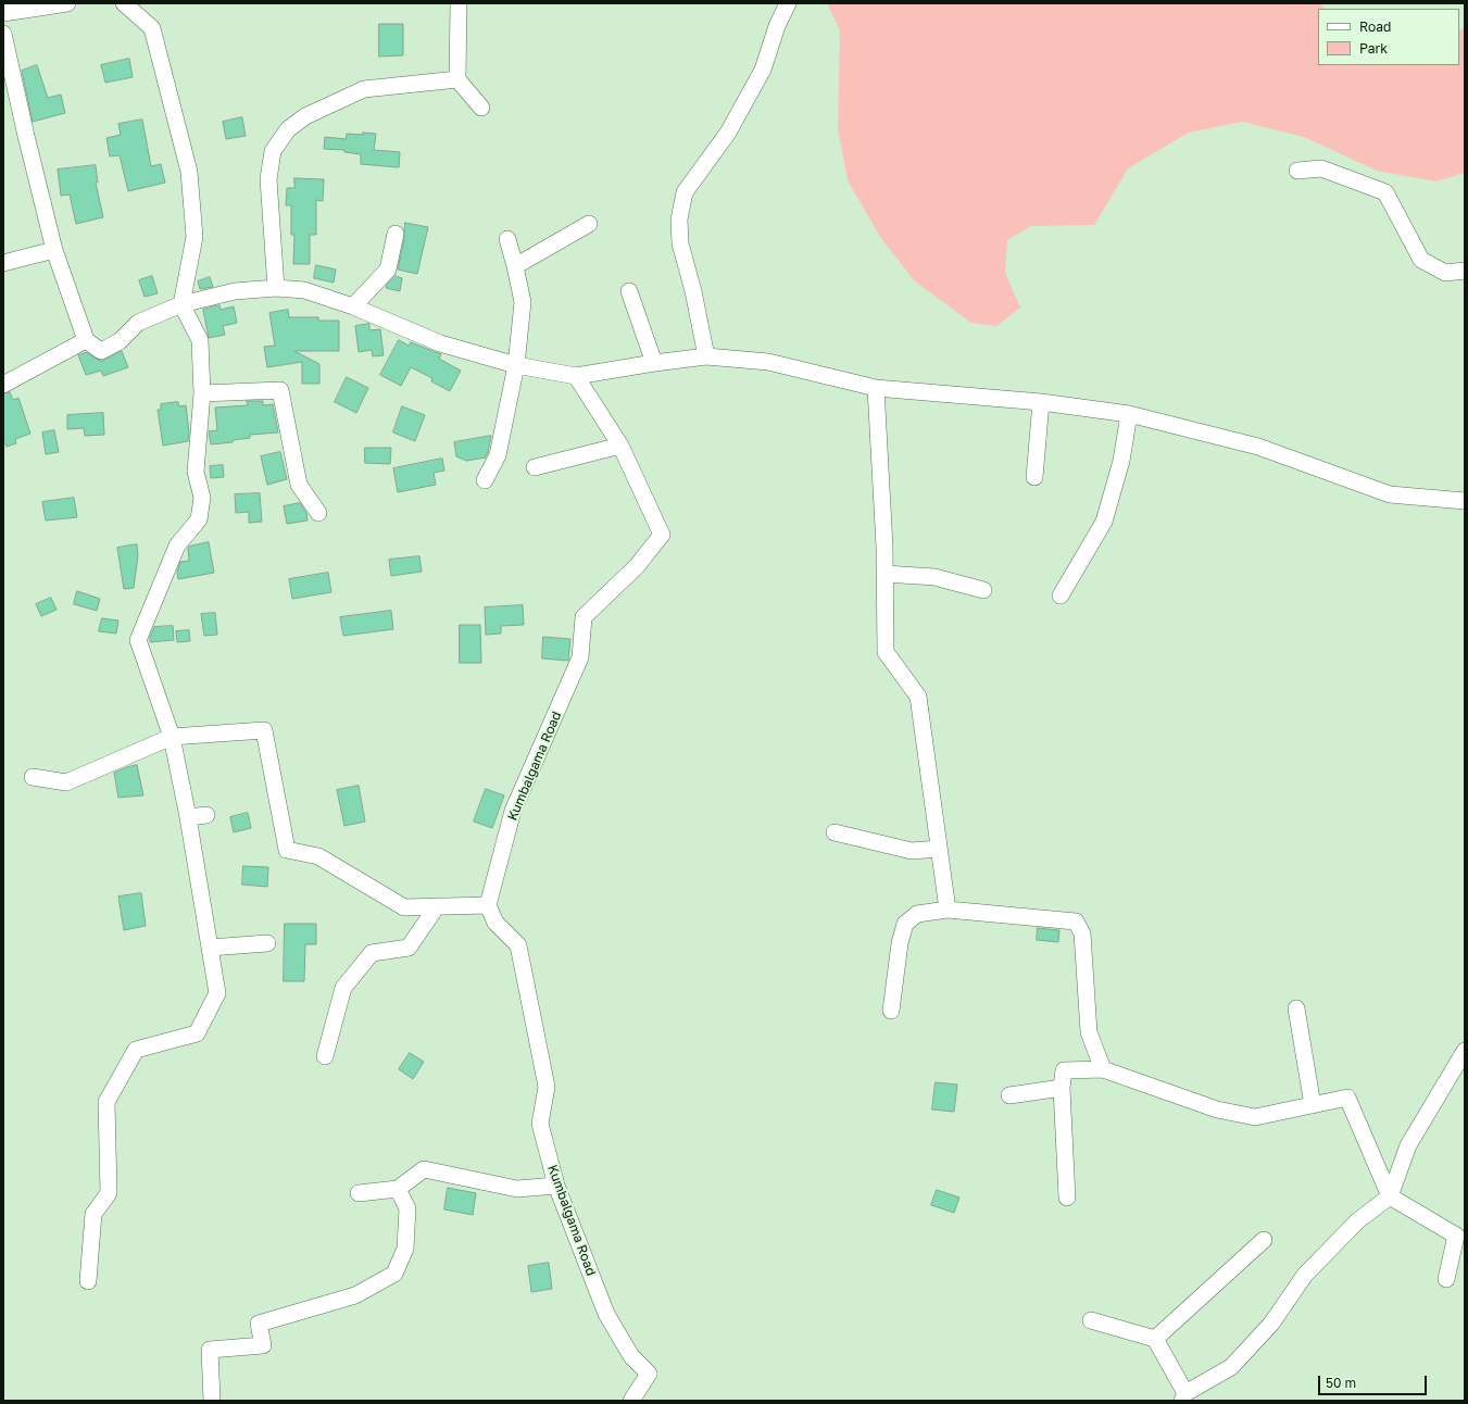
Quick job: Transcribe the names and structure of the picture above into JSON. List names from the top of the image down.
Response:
{
  "streets": {
    "street": ["Kumbalgama Road"]
  },
  "legend": ["Road", "Park"],
  "scale_bar": "50 m"
}
